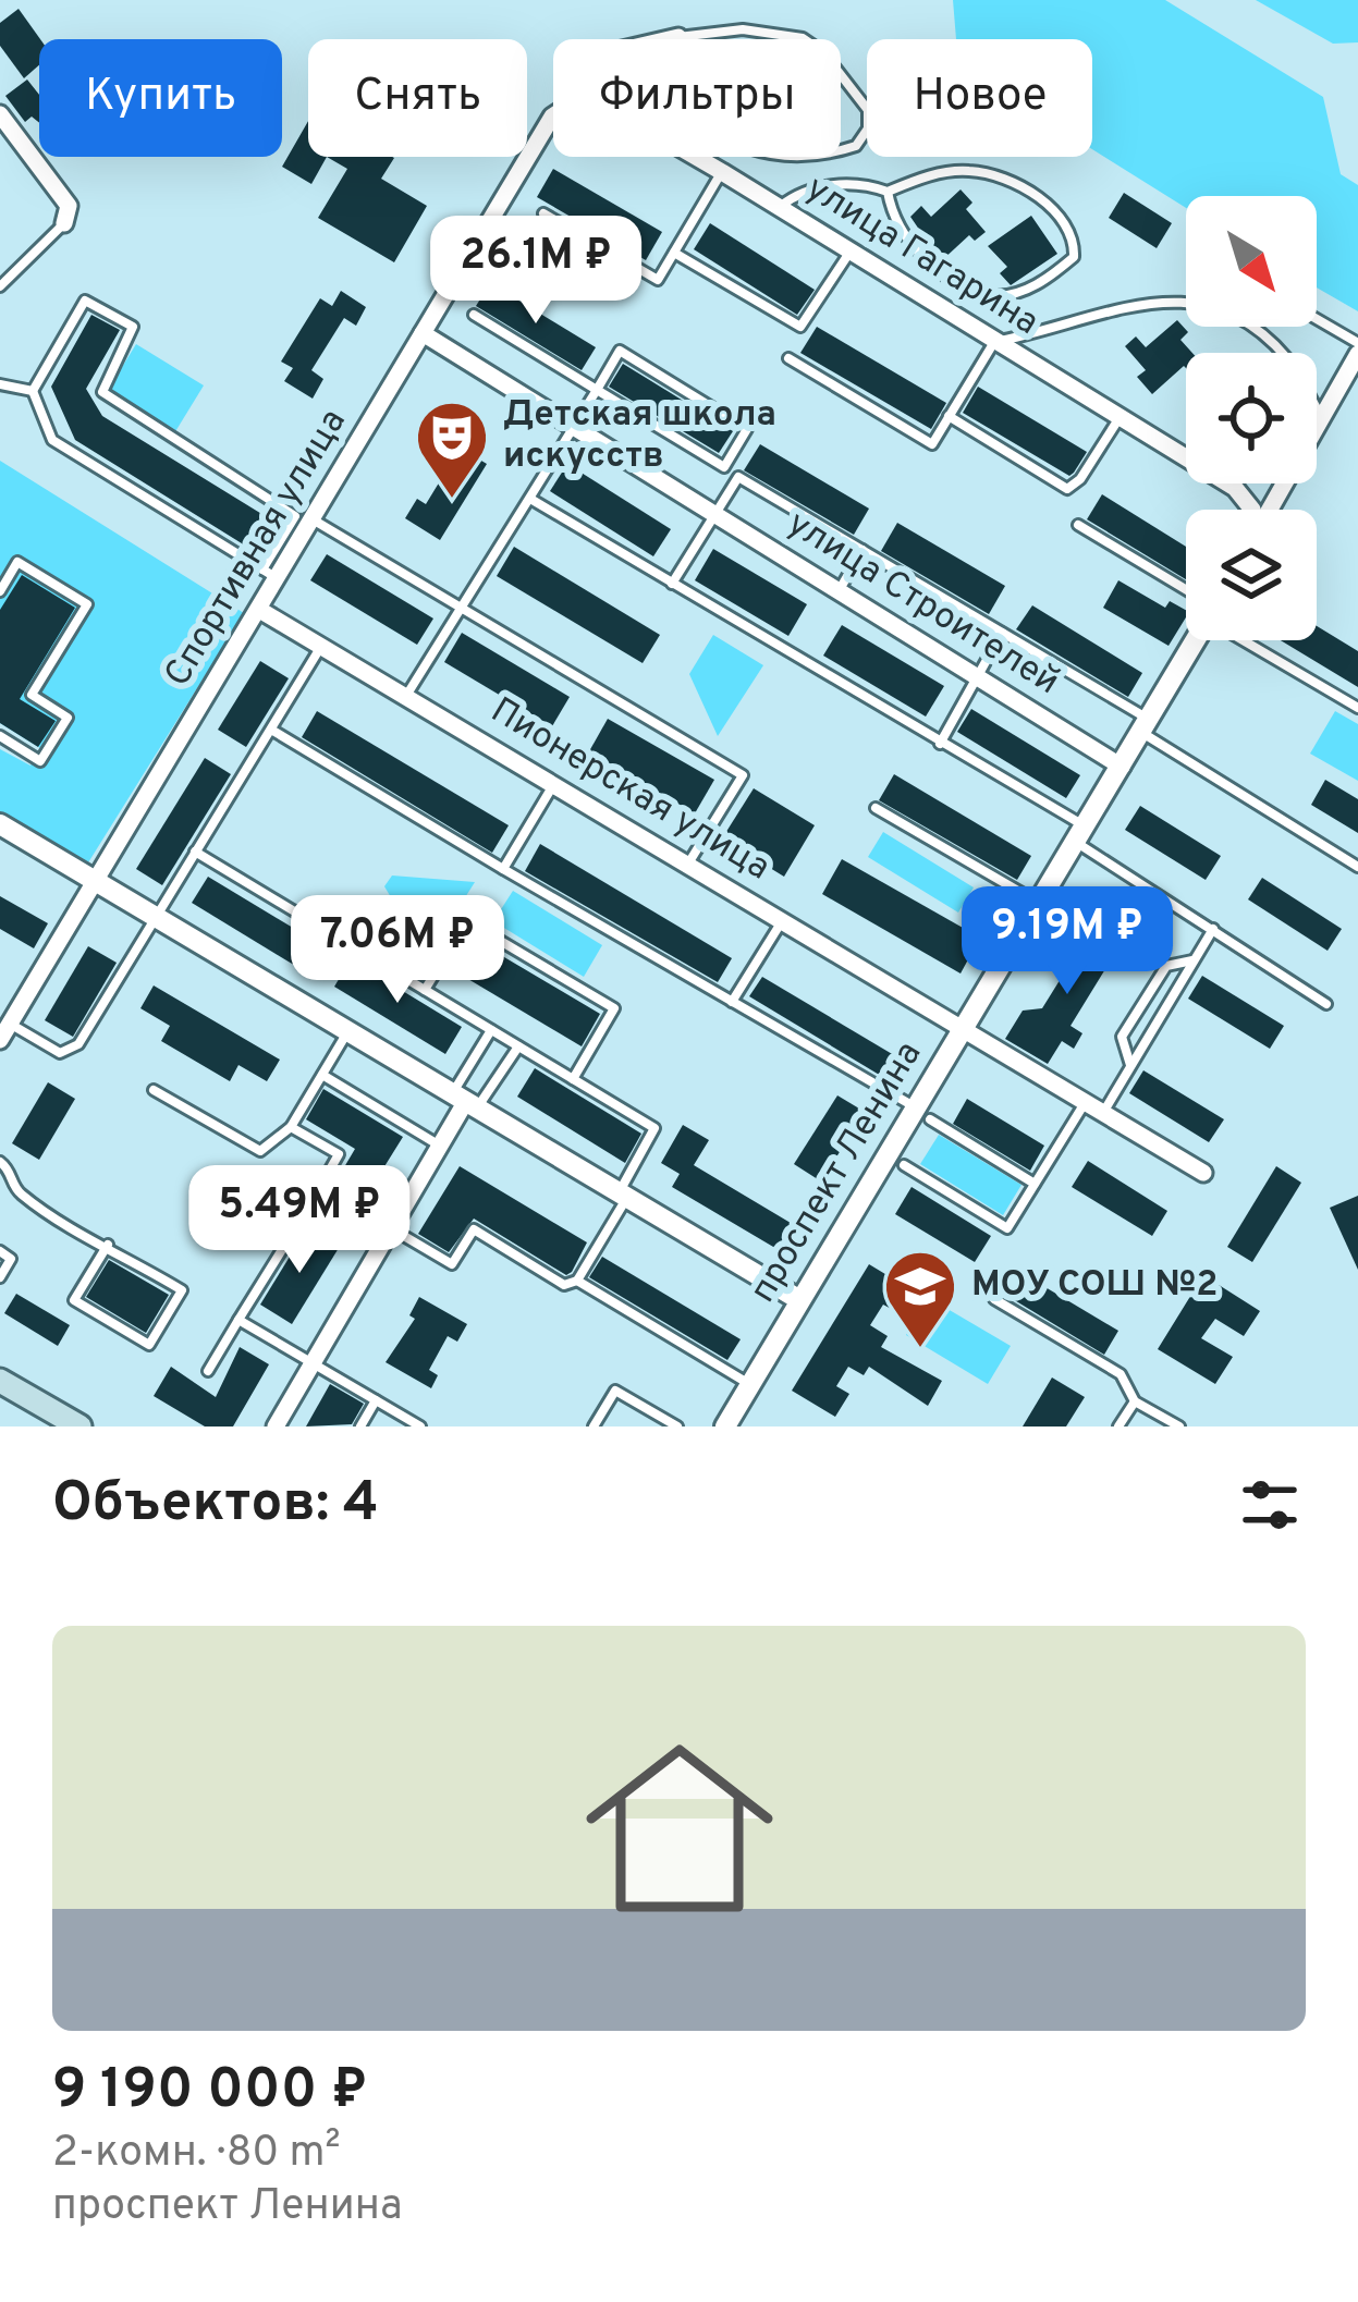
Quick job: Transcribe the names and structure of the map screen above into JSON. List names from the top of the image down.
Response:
{
  "streets": {
    "street": [
      "улица Гагарина",
      "Спортивная улица",
      "улица Строителей",
      "Пионерская улица",
      "проспект Ленина"
    ]
  },
  "crossings": [
    ["Спортивная улица", "улица Строителей"],
    ["Спортивная улица", "Пионерская улица"],
    ["улица Строителей", "проспект Ленина"],
    ["Пионерская улица", "проспект Ленина"]
  ],
  "places": {
    "theatre": ["Детская школа искусств"],
    "school or university": ["МОУ СОШ №2"]
  },
  "north": "bottom right",
  "page": {
    "chip": [
      "Купить",
      "Снять",
      "Фильтры",
      "Новое"
    ],
    "price": [
      "26.1M ₽",
      "9.19M ₽",
      "7.06M ₽",
      "5.49M ₽"
    ],
    "heading": "Объектов: 4",
    "list": [
      {
        "name": "9 190 000 ₽",
        "note": "2-комн. · 80 m² · проспект Ленина"
      }
    ]
  }
}
